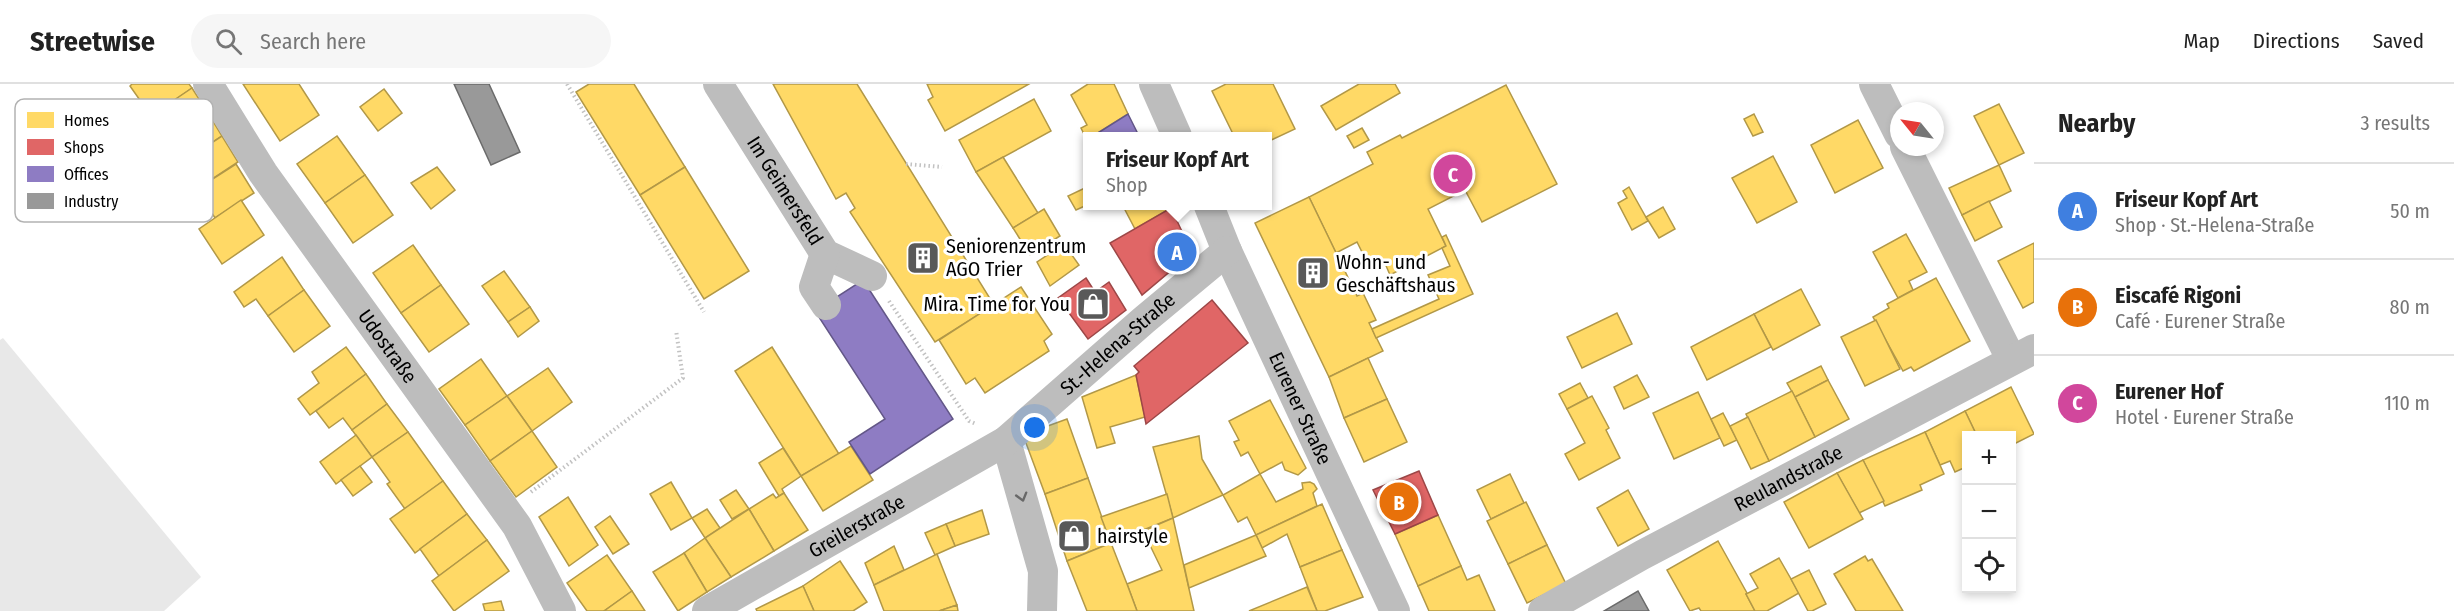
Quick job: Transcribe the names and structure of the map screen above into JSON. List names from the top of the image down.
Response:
{
  "streets": {
    "street": [
      "Im Geimersfeld",
      "St.-Helena-Straße",
      "Udostraße",
      "Eurener Straße",
      "Reulandstraße",
      "Greilerstraße"
    ]
  },
  "crossings": [
    ["St.-Helena-Straße", "Eurener Straße"],
    ["St.-Helena-Straße", "Greilerstraße"]
  ],
  "places": {
    "building": ["Seniorenzentrum AGO Trier", "Wohn- und Geschäftshaus"],
    "shop": ["Mira. Time for You", "hairstyle"]
  },
  "legend": [
    "Homes",
    "Shops",
    "Offices",
    "Industry"
  ],
  "north": "top left",
  "page": {
    "header": "Streetwise",
    "search": "Search here",
    "nav": ["Map", "Directions", "Saved"],
    "heading": ["Nearby", "3 results"],
    "popup": ["Friseur Kopf Art", "Shop"],
    "pins": ["C", "A", "B"],
    "list": [
      {
        "mark": "A",
        "name": "Friseur Kopf Art",
        "note": "Shop · St.-Helena-Straße",
        "value": "50 m"
      },
      {
        "mark": "B",
        "name": "Eiscafé Rigoni",
        "note": "Café · Eurener Straße",
        "value": "80 m"
      },
      {
        "mark": "C",
        "name": "Eurener Hof",
        "note": "Hotel · Eurener Straße",
        "value": "110 m"
      }
    ],
    "map_buttons": ["+", "−"]
  }
}
